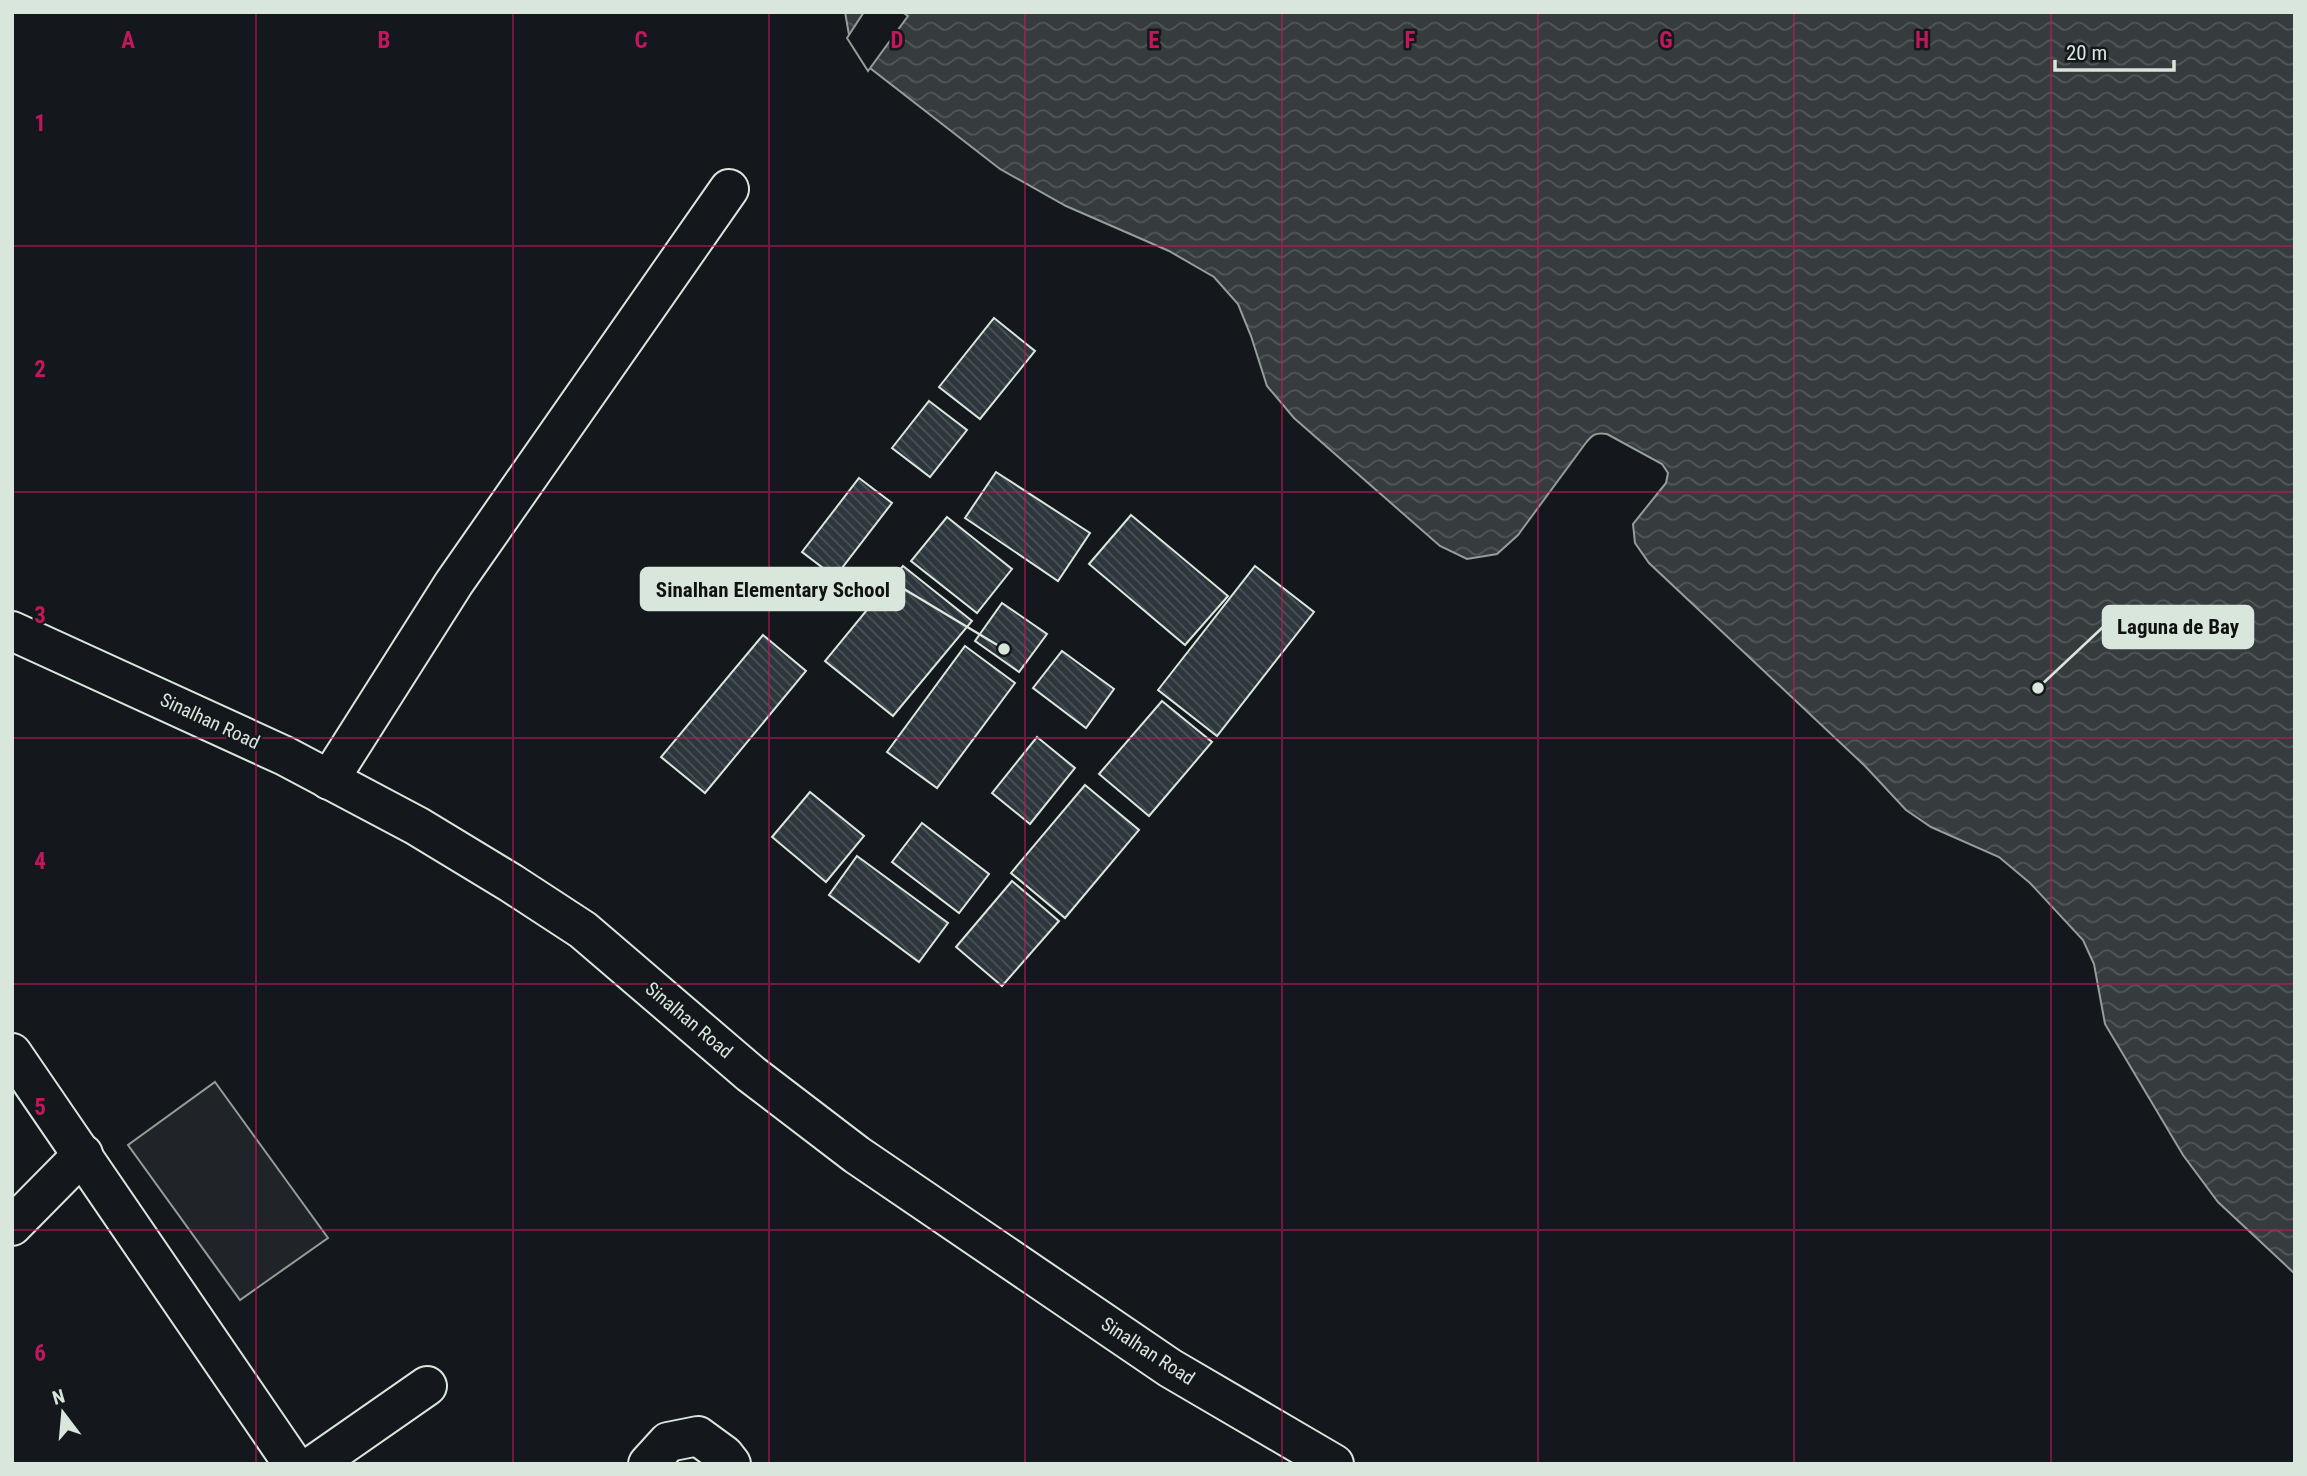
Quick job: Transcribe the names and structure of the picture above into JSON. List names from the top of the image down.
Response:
{
  "streets": {
    "street": ["Sinalhan Road"]
  },
  "places": ["Sinalhan Elementary School", "Laguna de Bay"],
  "scale_bar": "20 m",
  "north": "top",
  "grid": {
    "columns": [
      "A",
      "B",
      "C",
      "D",
      "E",
      "F",
      "G",
      "H"
    ],
    "rows": [
      "1",
      "2",
      "3",
      "4",
      "5",
      "6"
    ]
  }
}
